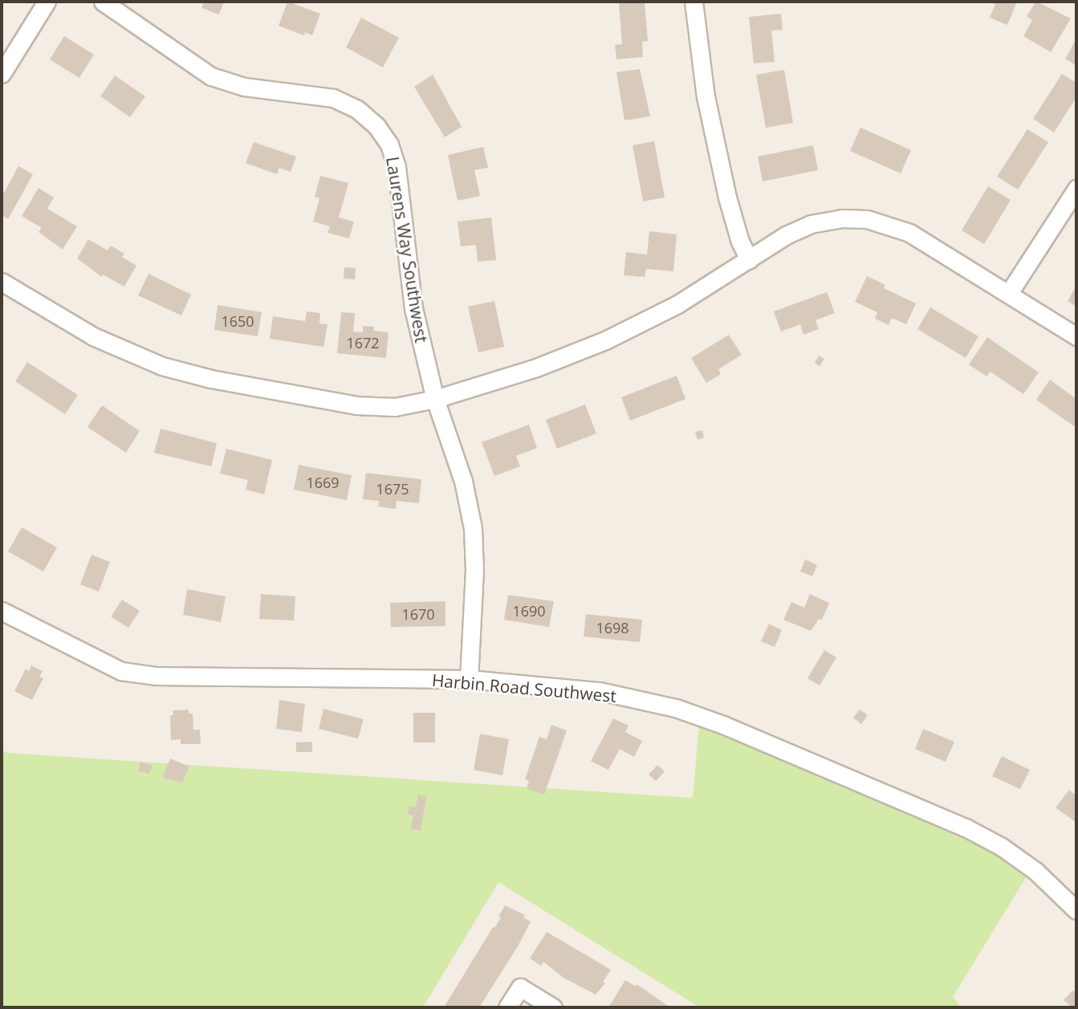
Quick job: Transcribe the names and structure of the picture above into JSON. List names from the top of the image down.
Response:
{
  "streets": {
    "street": ["Laurens Way Southwest", "Harbin Road Southwest"]
  },
  "crossings": [
    ["Laurens Way Southwest", "Harbin Road Southwest"]
  ],
  "house_numbers": [
    "1650",
    "1672",
    "1669",
    "1675",
    "1690",
    "1670",
    "1698"
  ]
}
